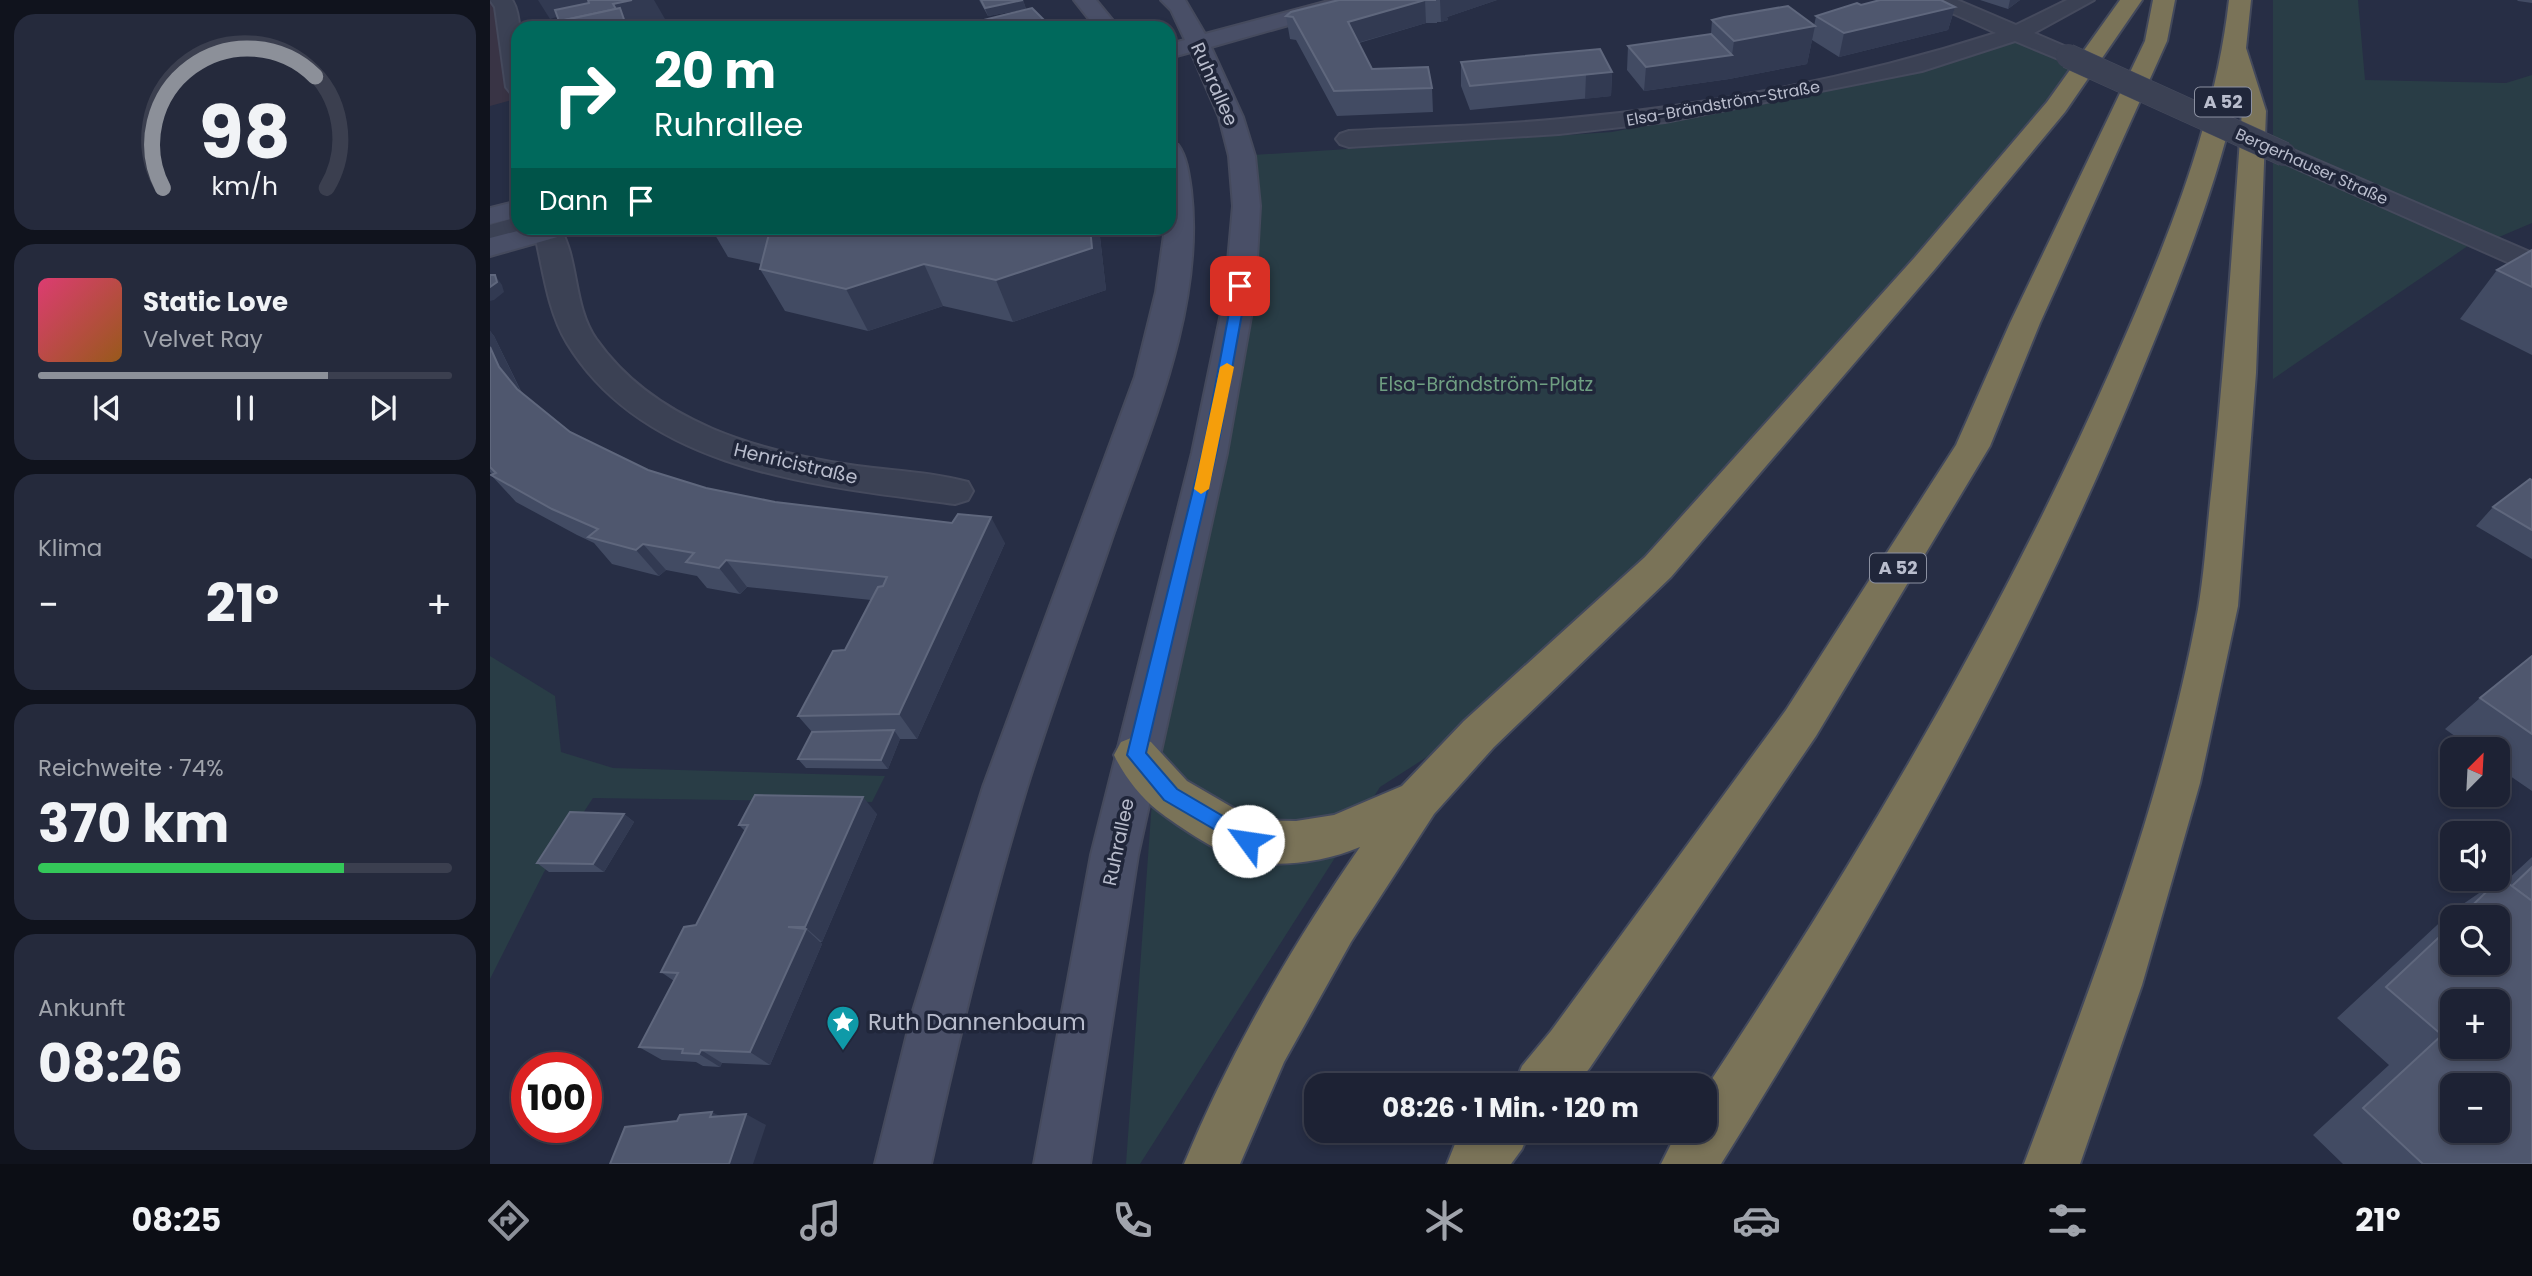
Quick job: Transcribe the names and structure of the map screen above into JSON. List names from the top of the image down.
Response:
{
  "streets": {
    "highway": ["A 52"],
    "main road": ["Ruhrallee"],
    "street": ["Elsa-Brändström-Straße", "Bergerhauser Straße", "Henricistraße"]
  },
  "crossings": [
    ["Elsa-Brändström-Straße", "Bergerhauser Straße"]
  ],
  "parks": ["Elsa-Brändström-Platz"],
  "places": {
    "place": ["Ruth Dannenbaum"]
  },
  "north": "top right",
  "page": {
    "turn": ["20 m", "Ruhrallee"],
    "then": "Dann",
    "song": ["Static Love", "Velvet Ray"],
    "tile": [
      "Klima",
      ["Reichweite · 74%", "370 km"],
      ["Ankunft", "08:26"]
    ],
    "heat": ["−", "21°", "+"],
    "map_buttons": ["+", "−"],
    "limit": "100",
    "trip": "08:26 · 1 Min. · 120 m",
    "tabs": ["08:25", "21°"],
    "gauge": ["98", "km/h"]
  }
}
